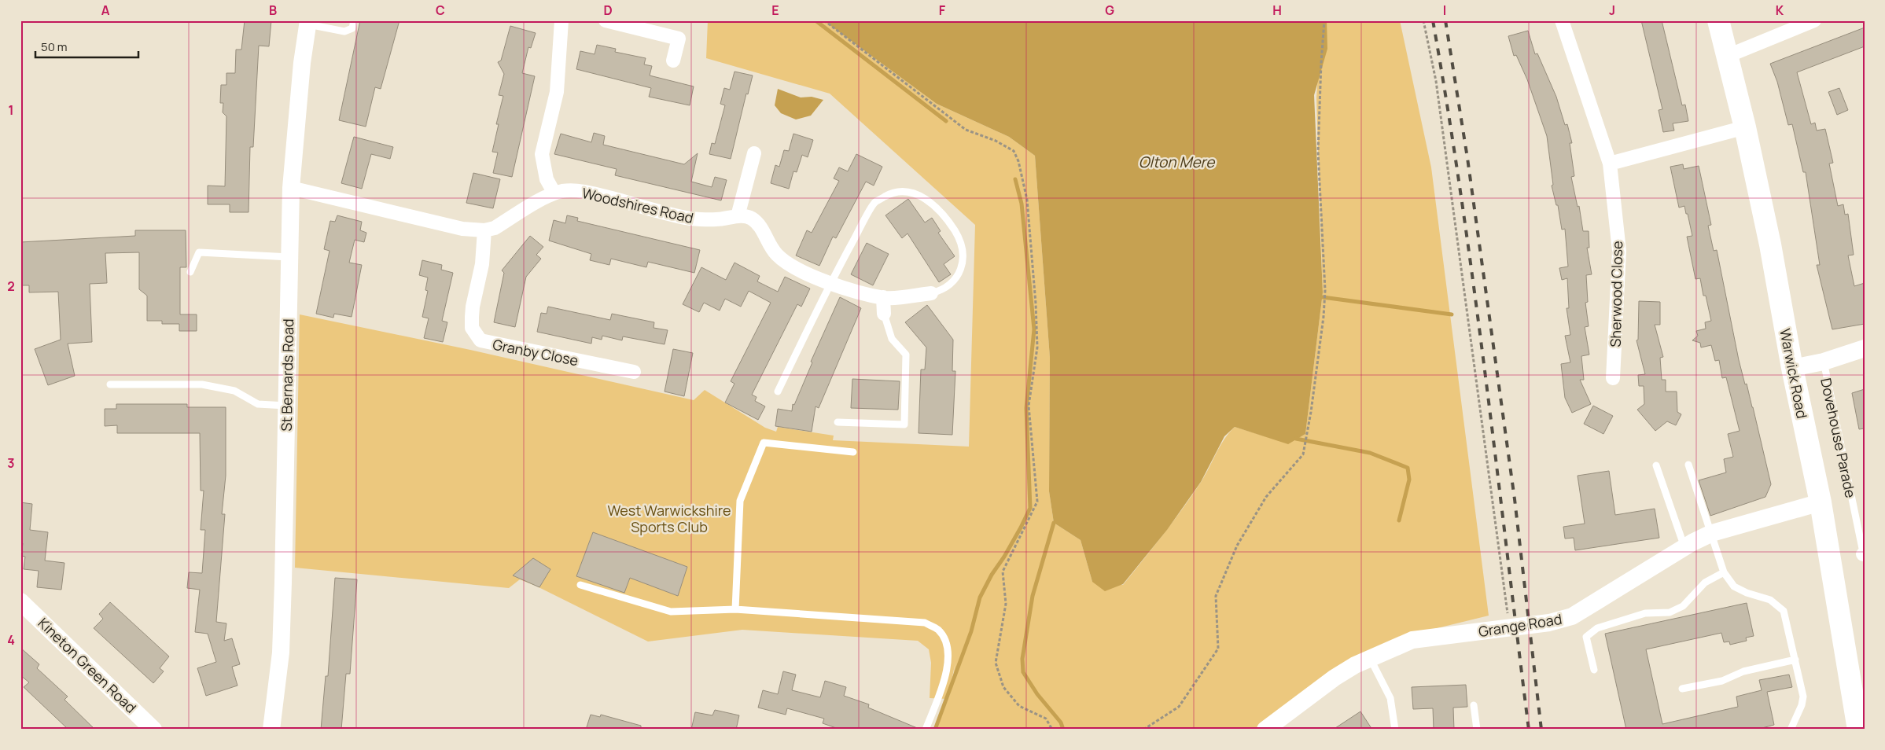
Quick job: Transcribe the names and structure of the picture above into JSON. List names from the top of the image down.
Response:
{
  "streets": {
    "highway": ["Warwick Road"],
    "street": [
      "Woodshires Road",
      "Sherwood Close",
      "Granby Close",
      "St Bernards Road",
      "Grange Road",
      "Kineton Green Road"
    ],
    "lane": ["Dovehouse Parade"]
  },
  "crossings": [
    ["Woodshires Road", "Granby Close"],
    ["Woodshires Road", "St Bernards Road"],
    ["Warwick Road", "Grange Road"]
  ],
  "water": ["Olton Mere"],
  "parks": ["West Warwickshire Sports Club"],
  "scale_bar": "50 m",
  "grid": {
    "columns": [
      "A",
      "B",
      "C",
      "D",
      "E",
      "F",
      "G",
      "H",
      "I",
      "J",
      "K"
    ],
    "rows": [
      "1",
      "2",
      "3",
      "4"
    ]
  }
}
